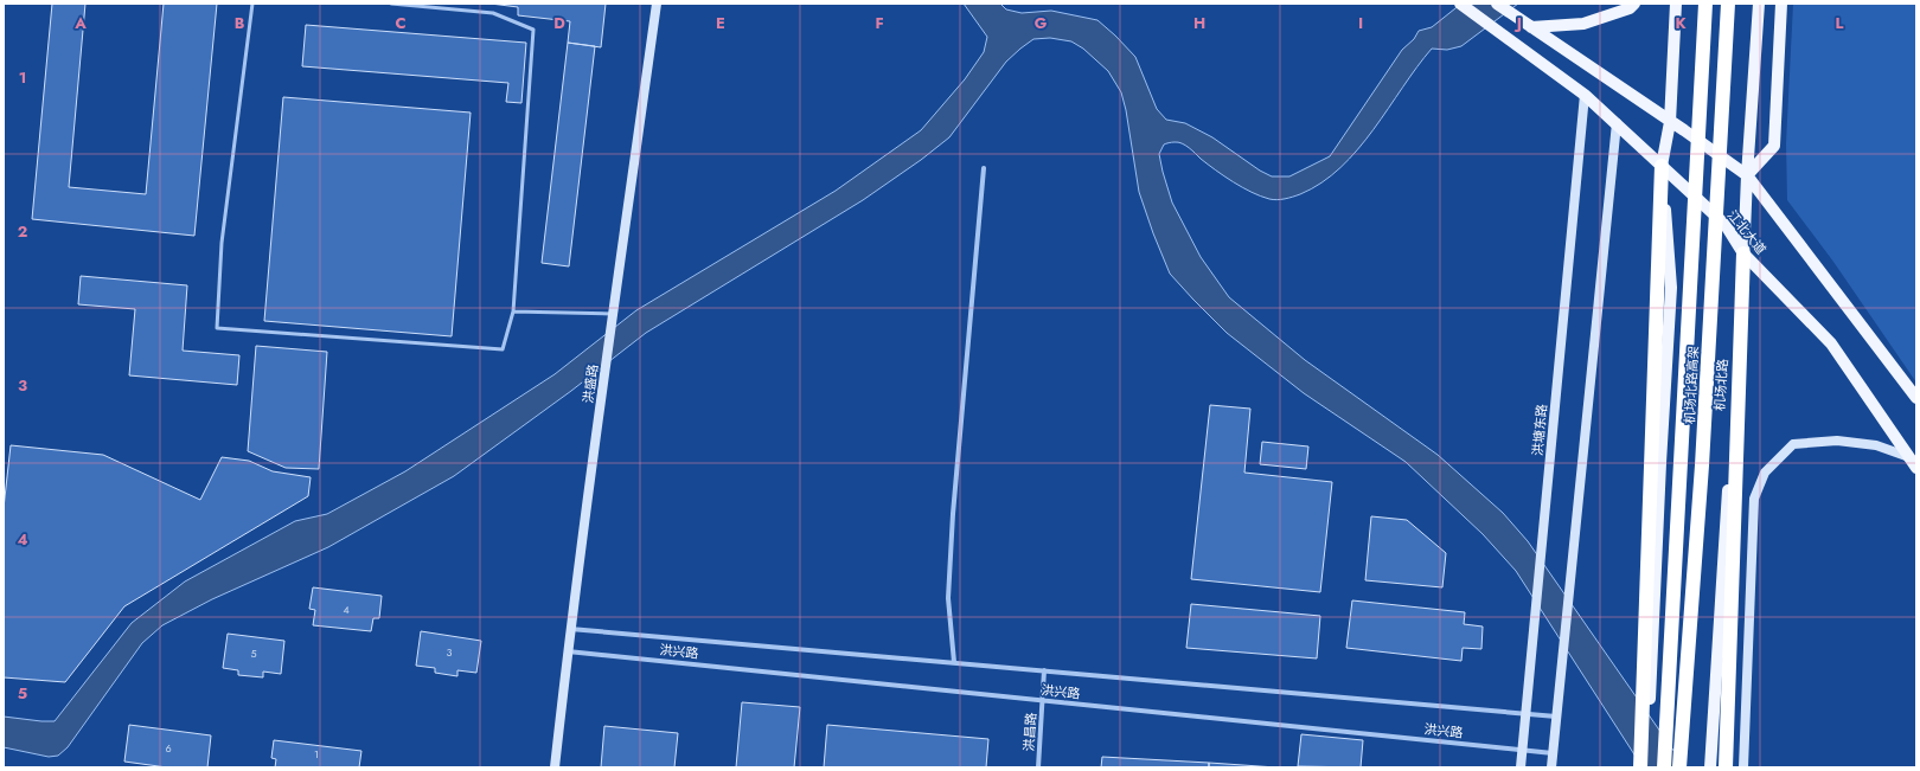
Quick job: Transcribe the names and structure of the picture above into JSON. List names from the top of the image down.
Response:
{
  "streets": {
    "highway": ["机场北路高架"],
    "main road": [
      "江北大道",
      "洪盛路",
      "机场北路",
      "洪塘东路"
    ],
    "street": ["洪兴路", "洪昌路"]
  },
  "crossings": [
    ["江北大道", "机场北路"],
    ["江北大道", "洪塘东路"],
    ["洪盛路", "洪兴路"],
    ["洪塘东路", "洪兴路"],
    ["洪兴路", "洪昌路"]
  ],
  "house_numbers": [
    "4",
    "3",
    "5",
    "6",
    "1"
  ],
  "grid": {
    "columns": [
      "A",
      "B",
      "C",
      "D",
      "E",
      "F",
      "G",
      "H",
      "I",
      "J",
      "K",
      "L"
    ],
    "rows": [
      "1",
      "2",
      "3",
      "4",
      "5"
    ]
  }
}
